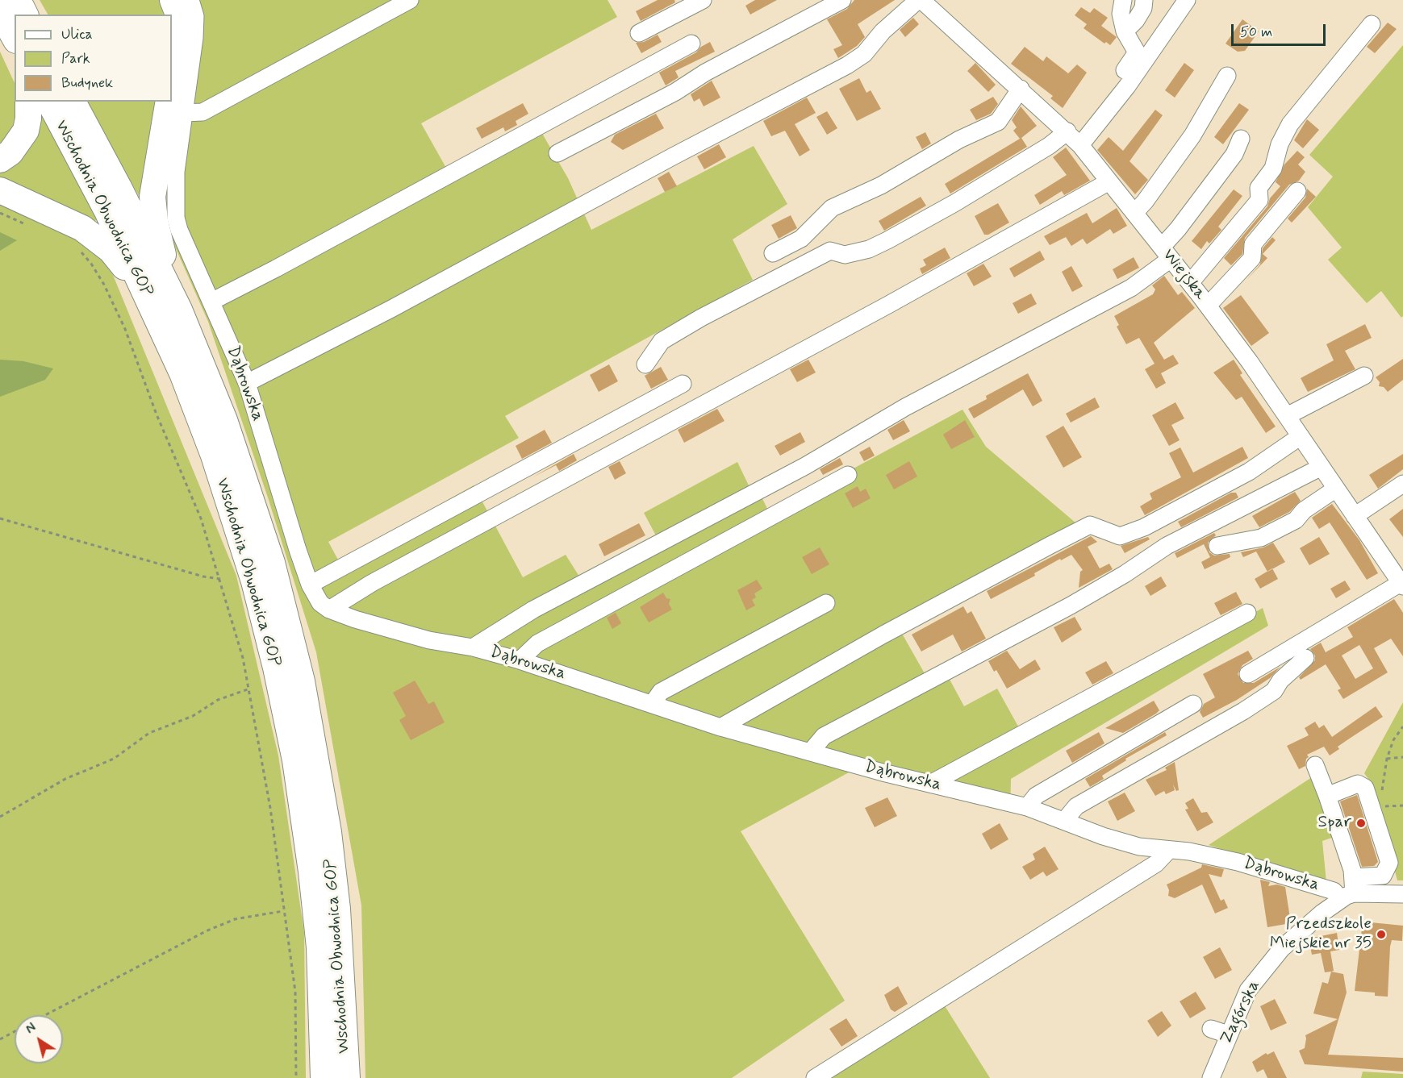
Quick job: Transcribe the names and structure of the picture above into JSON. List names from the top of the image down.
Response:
{
  "streets": {
    "highway": ["Wschodnia Obwodnica GOP"],
    "street": ["Wiejska", "Dąbrowska", "Zagórska"]
  },
  "crossings": [
    ["Dąbrowska", "Zagórska"]
  ],
  "places": ["Spar", "Przedszkole Miejskie nr 35"],
  "legend": ["Ulica", "Park", "Budynek"],
  "scale_bar": "50 m",
  "north": "top left"
}
